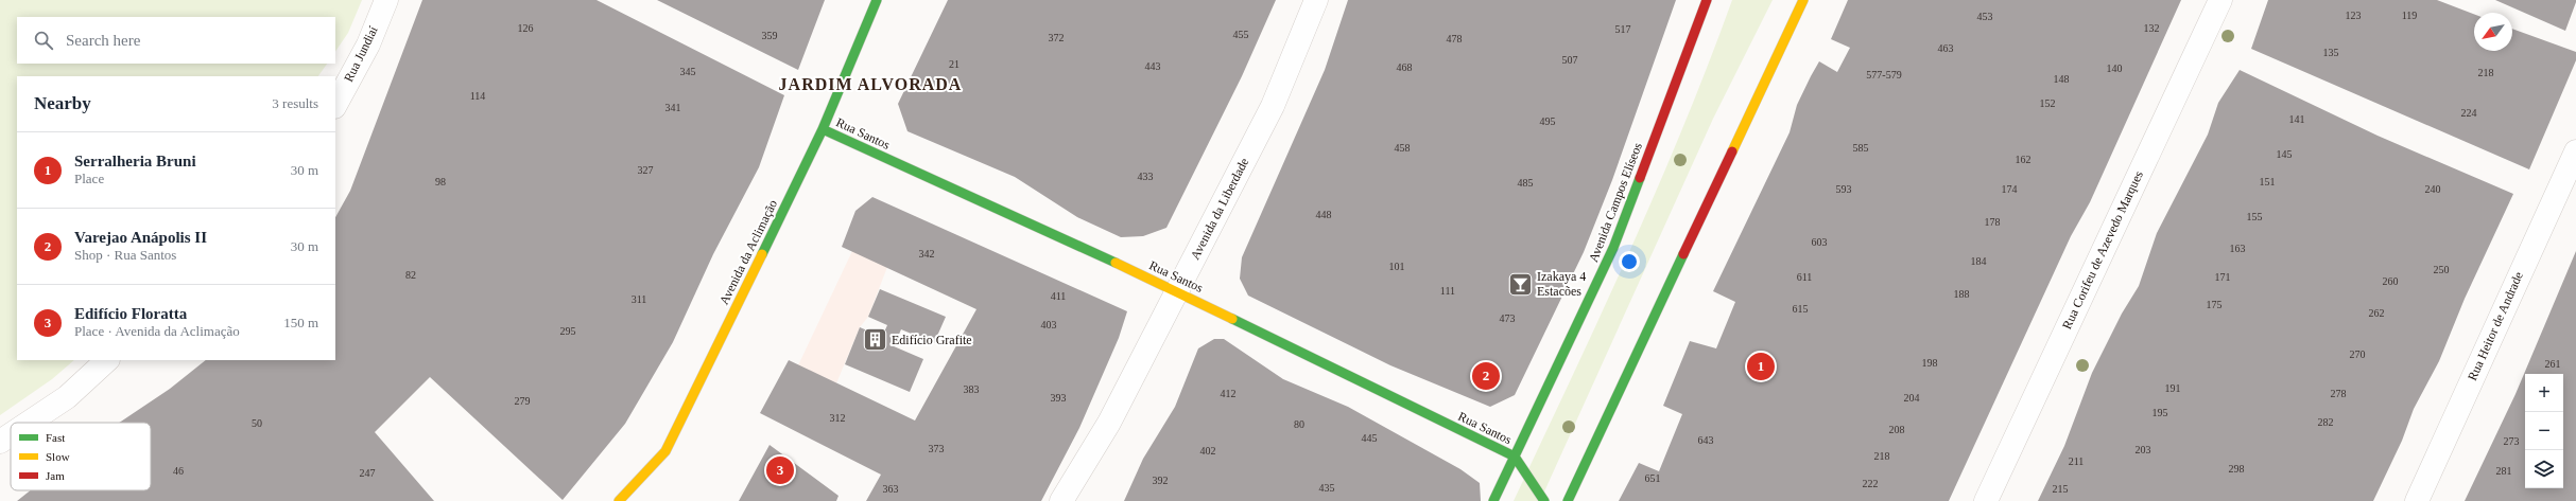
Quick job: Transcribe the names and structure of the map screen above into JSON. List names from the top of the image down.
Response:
{
  "streets": {
    "street": [
      "Rua Jundiaí",
      "Rua Santos",
      "Avenida Campos Elíseos",
      "Avenida da Liberdade",
      "Rua Corifeu de Azevedo Marques",
      "Avenida da Aclimação",
      "Rua Heitor de Andrade"
    ]
  },
  "crossings": [
    ["Rua Santos", "Avenida Campos Elíseos"],
    ["Rua Santos", "Avenida da Liberdade"],
    ["Rua Santos", "Avenida da Aclimação"]
  ],
  "districts": ["JARDIM ALVORADA"],
  "places": {
    "bar": ["Izakaya 4 Estacões"],
    "building": ["Edifício Grafite"]
  },
  "house_numbers": [
    "123",
    "119",
    "453",
    "126",
    "132",
    "517",
    "455",
    "359",
    "372",
    "478",
    "463",
    "135",
    "507",
    "21",
    "443",
    "468",
    "140",
    "345",
    "218",
    "577-579",
    "148",
    "114",
    "152",
    "341",
    "224",
    "141",
    "495",
    "458",
    "585",
    "145",
    "162",
    "327",
    "433",
    "98",
    "151",
    "485",
    "593",
    "174",
    "240",
    "448",
    "155",
    "178",
    "603",
    "163",
    "342",
    "184",
    "101",
    "250",
    "82",
    "611",
    "171",
    "260",
    "111",
    "188",
    "411",
    "311",
    "175",
    "615",
    "262",
    "473",
    "403",
    "295",
    "270",
    "198",
    "261",
    "191",
    "383",
    "412",
    "278",
    "393",
    "204",
    "279",
    "195",
    "312",
    "282",
    "50",
    "80",
    "208",
    "445",
    "643",
    "273",
    "373",
    "203",
    "402",
    "218",
    "211",
    "298",
    "46",
    "281",
    "247",
    "651",
    "392",
    "222",
    "435",
    "363",
    "215"
  ],
  "legend": ["Fast", "Slow", "Jam"],
  "north": "bottom left",
  "page": {
    "search": "Search here",
    "heading": ["Nearby", "3 results"],
    "list": [
      {
        "mark": "1",
        "name": "Serralheria Bruni",
        "note": "Place",
        "value": "30 m"
      },
      {
        "mark": "2",
        "name": "Varejao Anápolis II",
        "note": "Shop · Rua Santos",
        "value": "30 m"
      },
      {
        "mark": "3",
        "name": "Edifício Floratta",
        "note": "Place · Avenida da Aclimação",
        "value": "150 m"
      }
    ],
    "pins": ["1", "2", "3"],
    "map_buttons": ["+", "−"]
  }
}
